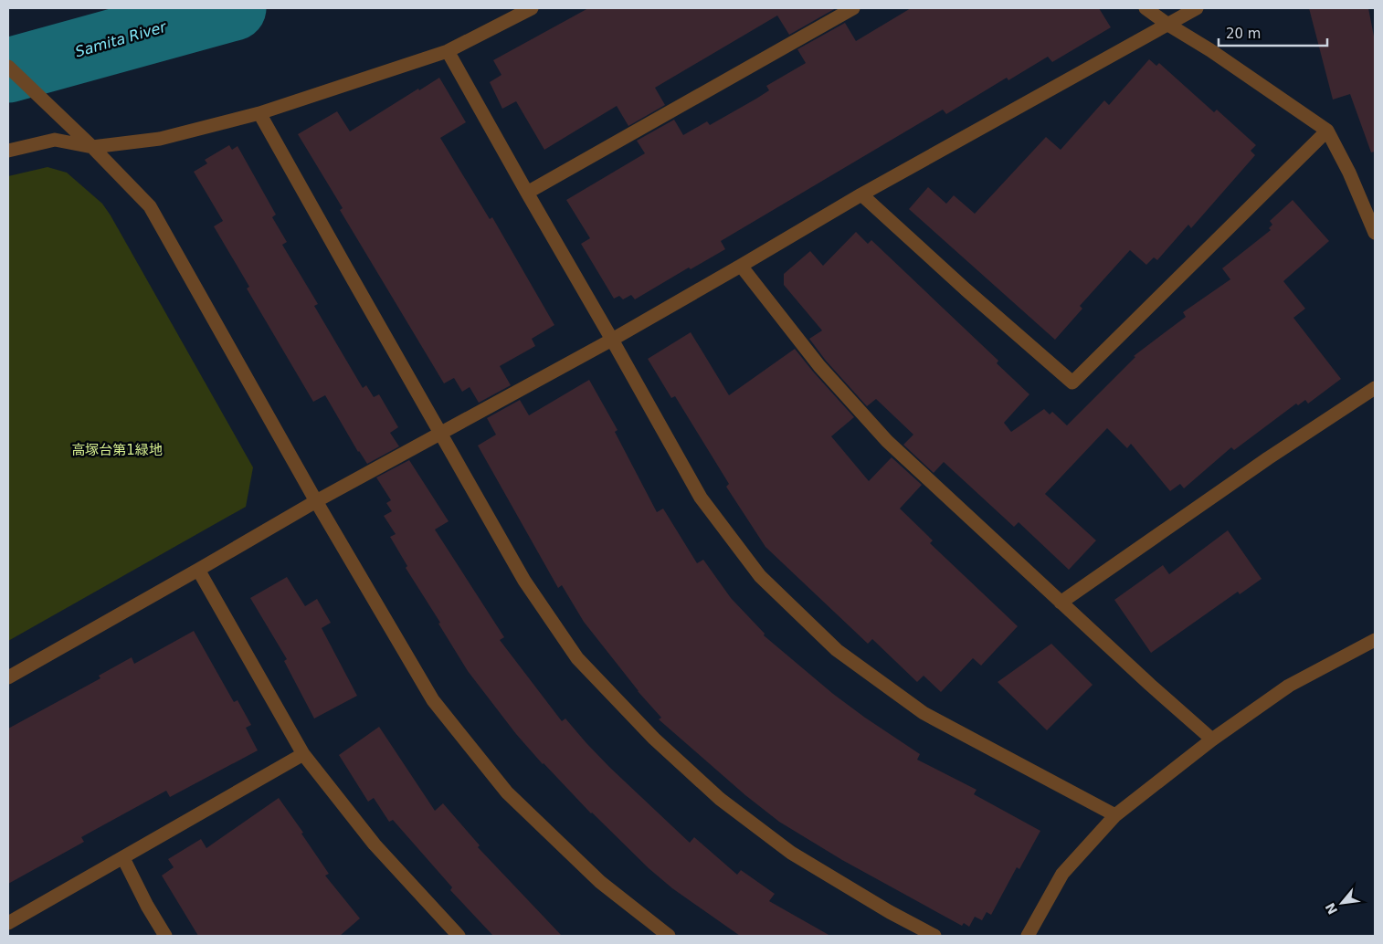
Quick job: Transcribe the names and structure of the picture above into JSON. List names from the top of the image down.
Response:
{
  "water": ["Samita River"],
  "parks": ["高塚台第1緑地"],
  "scale_bar": "20 m",
  "north": "bottom left"
}
